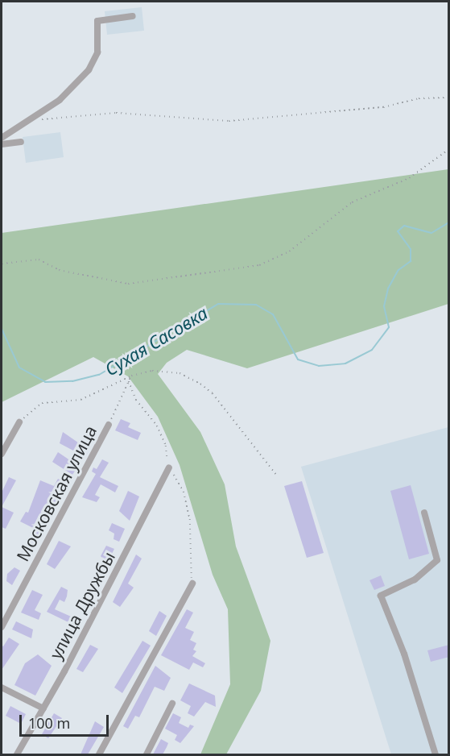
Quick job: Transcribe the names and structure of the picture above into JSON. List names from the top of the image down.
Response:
{
  "streets": {
    "street": ["Московская улица", "улица Дружбы"]
  },
  "water": ["Сухая Сасовка"],
  "scale_bar": "100 m"
}
